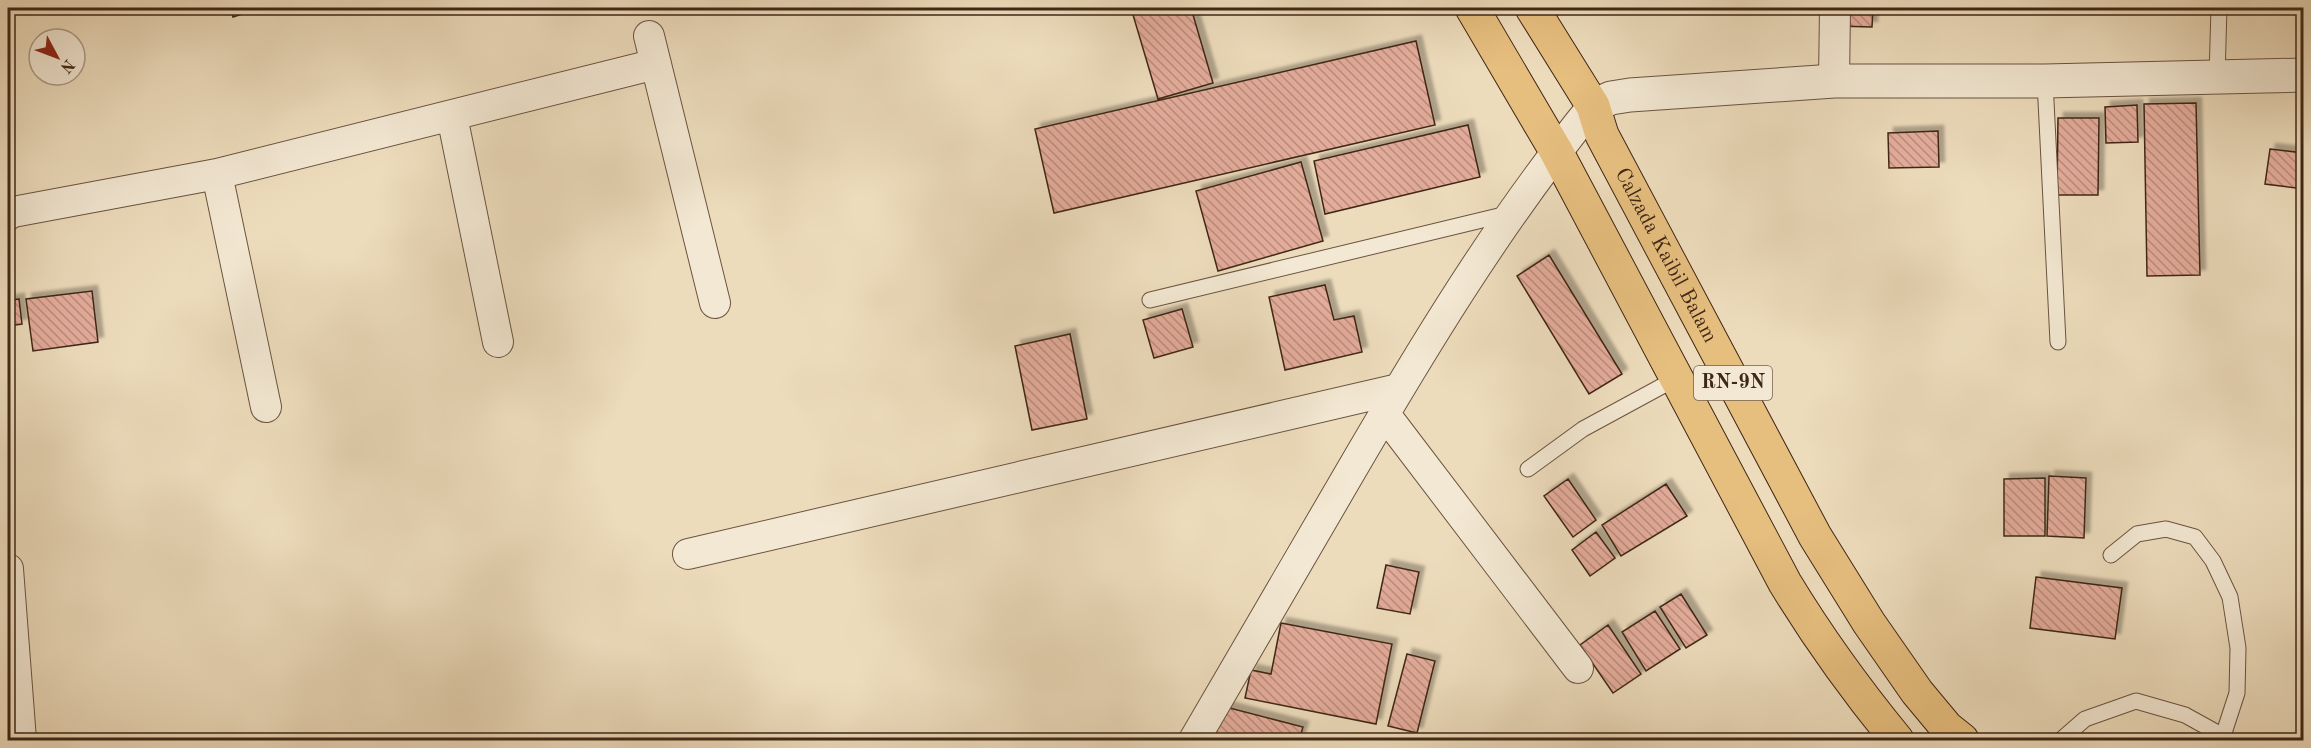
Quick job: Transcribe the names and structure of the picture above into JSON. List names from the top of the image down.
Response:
{
  "streets": {
    "main road": ["Calzada Kaibil Balam", "RN-9N"]
  },
  "north": "bottom right"
}
